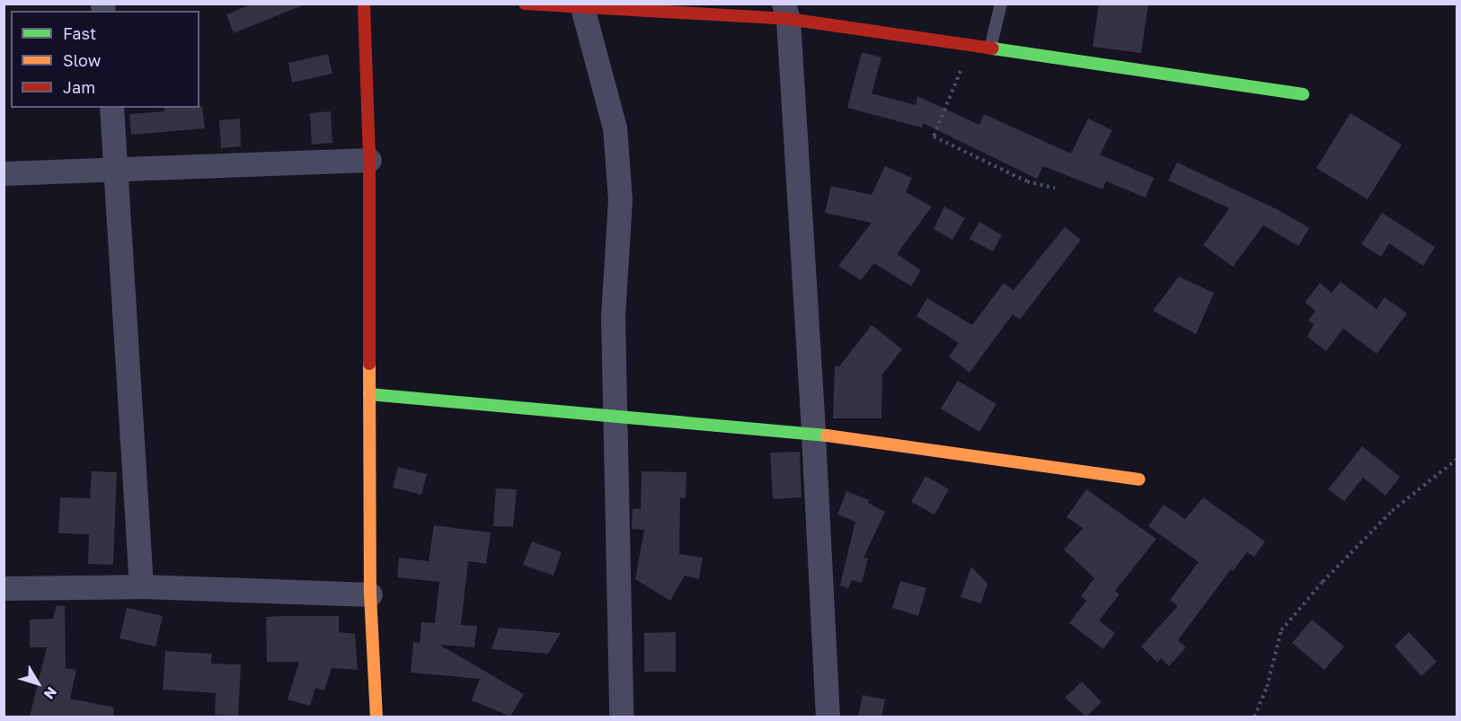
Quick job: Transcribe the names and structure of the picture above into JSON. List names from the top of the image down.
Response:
{
  "legend": ["Fast", "Slow", "Jam"],
  "north": "bottom right"
}
